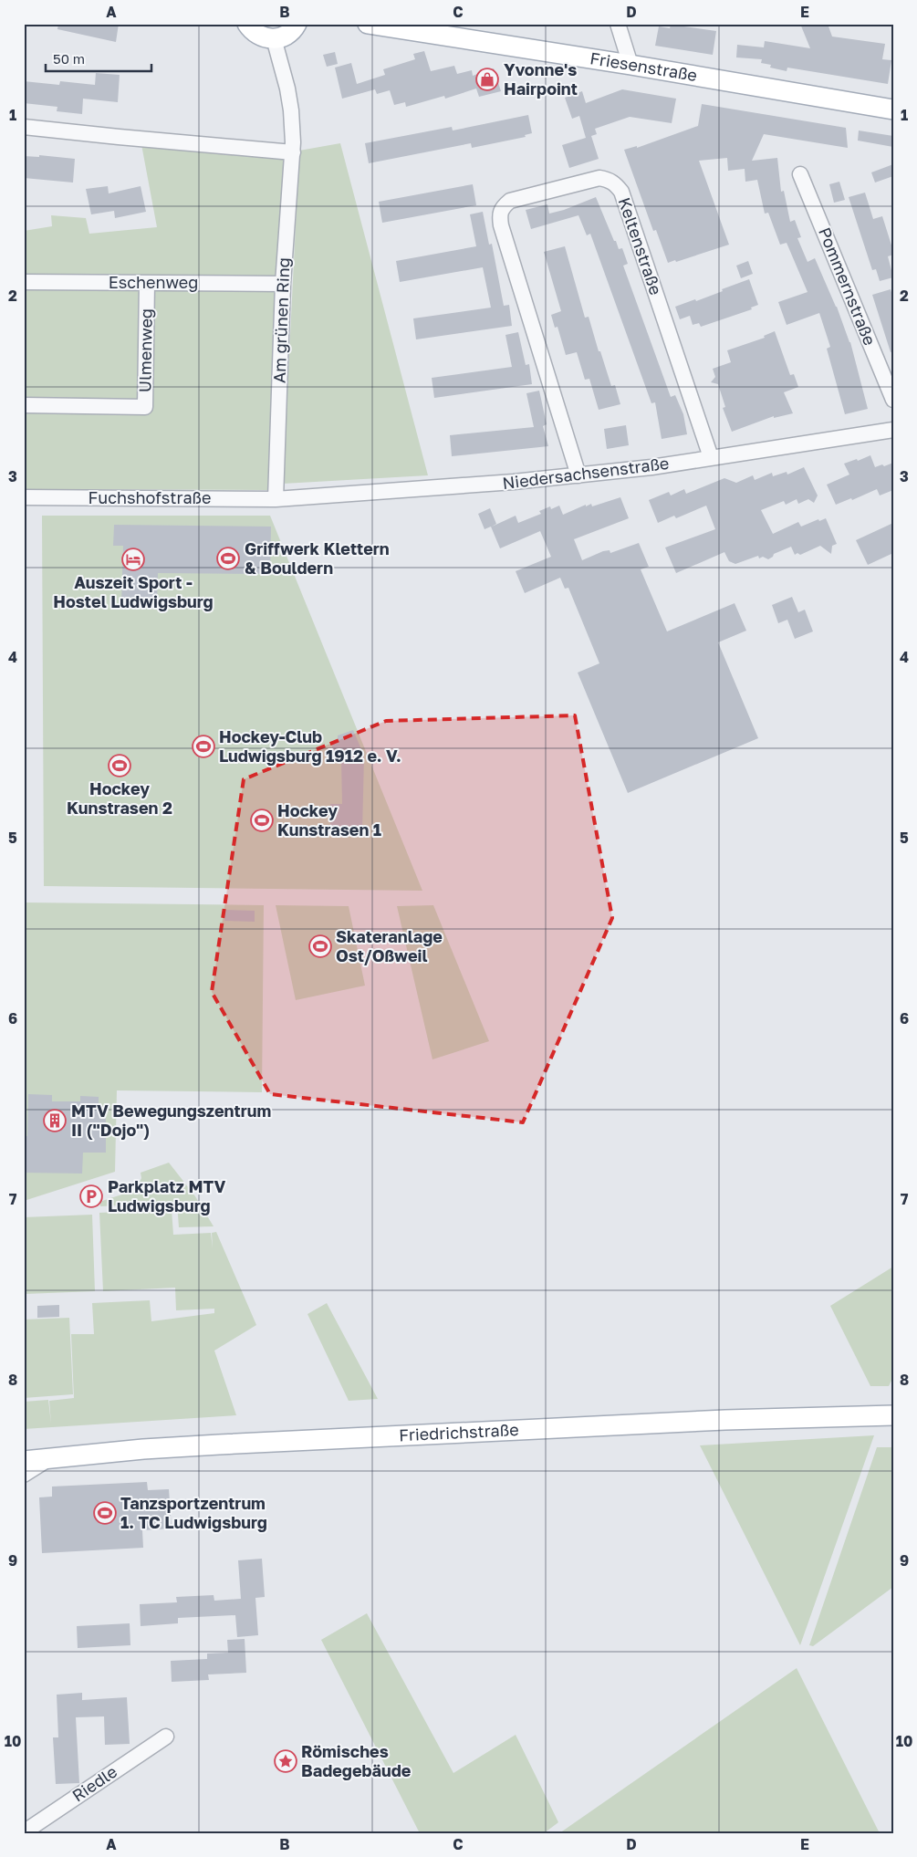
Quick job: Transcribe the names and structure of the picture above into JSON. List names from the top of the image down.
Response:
{
  "streets": {
    "main road": ["Friesenstraße", "Friedrichstraße"],
    "street": [
      "Keltenstraße",
      "Eschenweg",
      "Pommernstraße",
      "Am grünen Ring",
      "Ulmenweg",
      "Niedersachsenstraße",
      "Fuchshofstraße",
      "Riedle"
    ]
  },
  "crossings": [
    ["Keltenstraße", "Niedersachsenstraße"],
    ["Eschenweg", "Am grünen Ring"],
    ["Eschenweg", "Ulmenweg"],
    ["Am grünen Ring", "Niedersachsenstraße"],
    ["Am grünen Ring", "Fuchshofstraße"],
    ["Niedersachsenstraße", "Fuchshofstraße"]
  ],
  "places": {
    "shop": ["Yvonne's Hairpoint"],
    "sports": [
      "Griffwerk Klettern & Bouldern",
      "Hockey-Club Ludwigsburg 1912 e. V.",
      "Hockey Kunstrasen 2",
      "Hockey Kunstrasen 1",
      "Skateranlage Ost/Oßweil",
      "Tanzsportzentrum 1. TC Ludwigsburg"
    ],
    "hotel": ["Auszeit Sport - Hostel Ludwigsburg"],
    "building": ["MTV Bewegungszentrum II (\"Dojo\")"],
    "parking": ["Parkplatz MTV Ludwigsburg"],
    "place": ["Römisches Badegebäude"]
  },
  "scale_bar": "50 m",
  "grid": {
    "columns": [
      "A",
      "B",
      "C",
      "D",
      "E"
    ],
    "rows": [
      "1",
      "2",
      "3",
      "4",
      "5",
      "6",
      "7",
      "8",
      "9",
      "10"
    ]
  }
}
